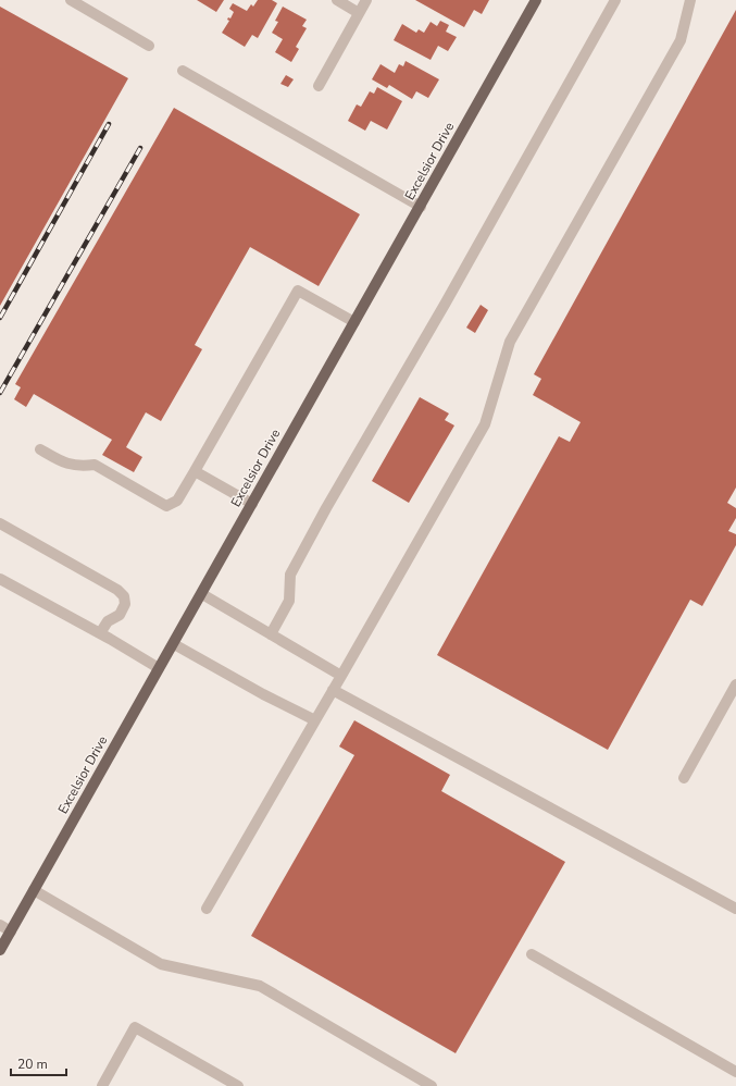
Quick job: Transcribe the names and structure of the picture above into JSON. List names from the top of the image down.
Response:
{
  "streets": {
    "main road": ["Excelsior Drive"]
  },
  "scale_bar": "20 m"
}
